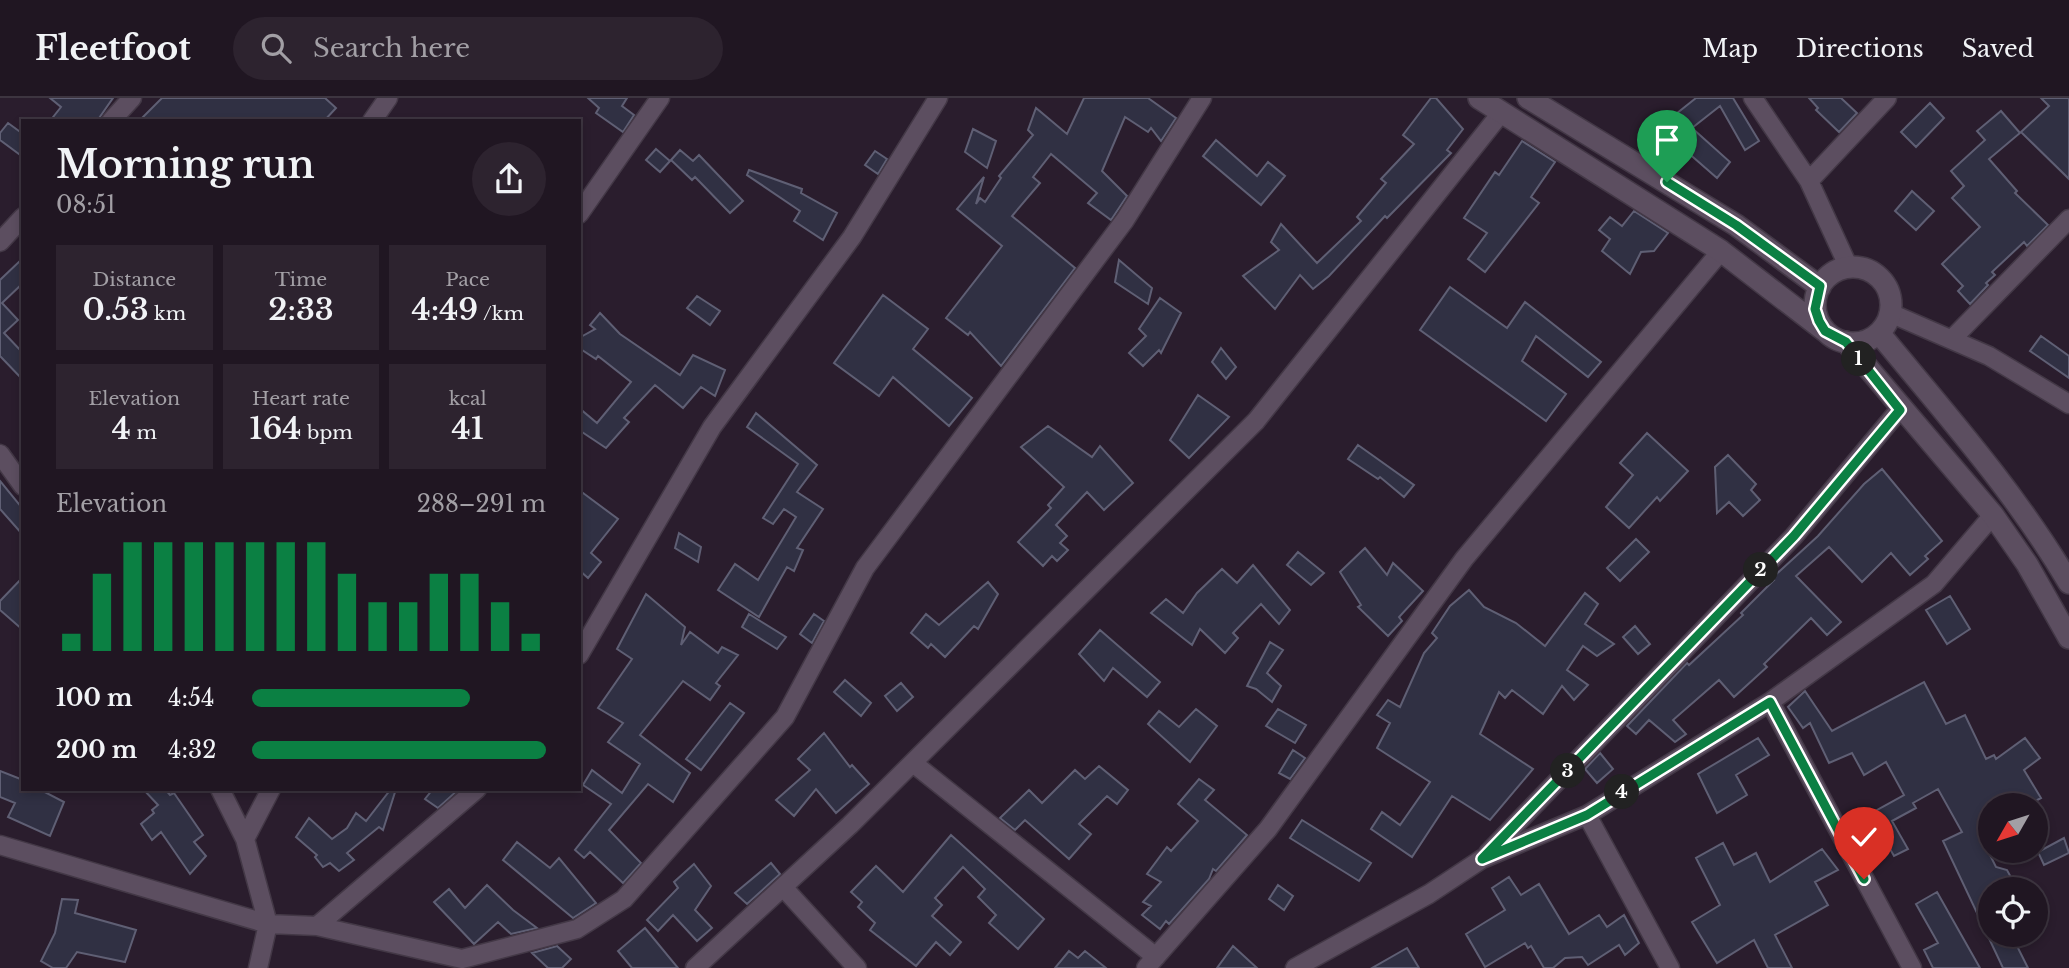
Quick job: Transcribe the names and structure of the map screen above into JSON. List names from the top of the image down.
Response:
{
  "north": "bottom left",
  "page": {
    "header": "Fleetfoot",
    "search": "Search here",
    "nav": ["Map", "Directions", "Saved"],
    "heading": ["Morning run", "08:51"],
    "stats": [
      ["Distance", "0.53 km"],
      ["Time", "2:33"],
      ["Pace", "4:49 /km"],
      ["Elevation", "4 m"],
      ["Heart rate", "164 bpm"],
      ["kcal", "41"]
    ],
    "pins": [
      "1",
      "2",
      "3",
      "4"
    ],
    "chart": ["Elevation", "288–291 m"],
    "list": [
      {
        "name": "100 m",
        "note": "4:54"
      },
      {
        "name": "200 m",
        "note": "4:32"
      }
    ]
  }
}
